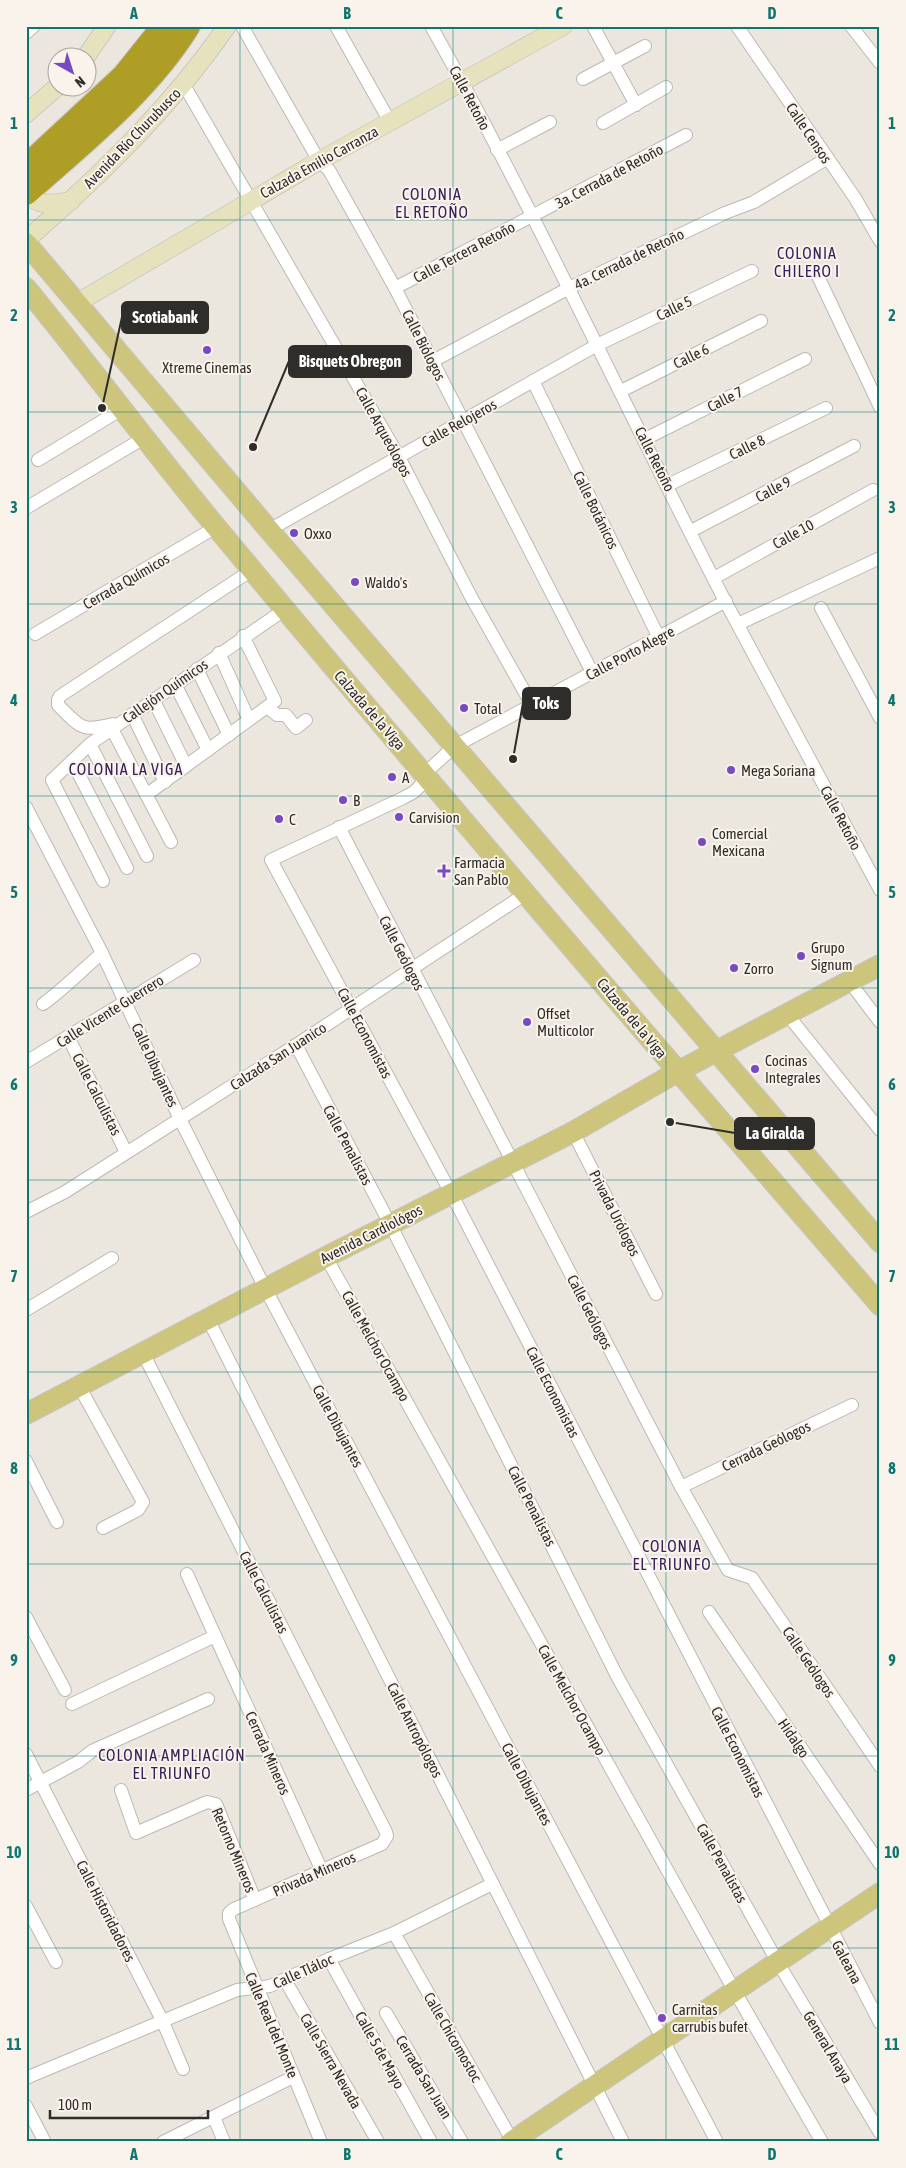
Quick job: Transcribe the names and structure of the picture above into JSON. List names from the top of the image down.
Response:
{
  "streets": {
    "main road": ["Calzada de la Viga", "Avenida Cardiológos"],
    "street": [
      "Calle Retoño",
      "Calle Censos",
      "Avenida Río Churubusco",
      "Calzada Emilio Carranza",
      "3a. Cerrada de Retoño",
      "Calle Tercera Retoño",
      "4a. Cerrada de Retoño",
      "Calle 5",
      "Calle Biólogos",
      "Calle 6",
      "Calle 7",
      "Calle Relojeros",
      "Calle Arqueólogos",
      "Calle 8",
      "Calle 9",
      "Calle Botánicos",
      "Calle 10",
      "Cerrada Químicos",
      "Calle Porto Alegre",
      "Callejón Químicos",
      "Calle Geólogos",
      "Calle Vicente Guerrero",
      "Calle Economistas",
      "Calzada San Juanico",
      "Calle Dibujantes",
      "Calle Calculistas",
      "Calle Penalistas",
      "Privada Urólogos",
      "Calle Melchor Ocampo",
      "Cerrada Geólogos",
      "Calle Antropólogos",
      "Hidalgo",
      "Cerrada Mineros",
      "Retorno Mineros",
      "Privada Mineros",
      "Calle Historidadores",
      "Galeana",
      "Calle Tláloc",
      "Calle Real del Monte",
      "Calle Chicomostoc",
      "General Anaya",
      "Calle 5 de Mayo",
      "Calle Sierra Nevada",
      "Cerrada San Juan"
    ]
  },
  "crossings": [
    ["Calle Retoño", "Calzada Emilio Carranza"],
    ["Calle Retoño", "3a. Cerrada de Retoño"],
    ["Calle Retoño", "Calle Tercera Retoño"],
    ["Calle Retoño", "4a. Cerrada de Retoño"],
    ["Calle Retoño", "Calle 5"],
    ["Calle Retoño", "Calle 6"],
    ["Calle Retoño", "Calle 7"],
    ["Calle Retoño", "Calle Relojeros"],
    ["Calle Retoño", "Calle 8"],
    ["Calle Retoño", "Calle 9"],
    ["Calle Retoño", "Calle 10"],
    ["Calle Retoño", "Calle Porto Alegre"],
    ["Calle Censos", "4a. Cerrada de Retoño"],
    ["Avenida Río Churubusco", "Calle Arqueólogos"],
    ["Calzada Emilio Carranza", "Calle Biólogos"],
    ["Calzada Emilio Carranza", "Calle Arqueólogos"],
    ["3a. Cerrada de Retoño", "Calle Tercera Retoño"],
    ["Calle Tercera Retoño", "Calle Biólogos"],
    ["4a. Cerrada de Retoño", "Calle Biólogos"],
    ["Calle 5", "Calle Relojeros"],
    ["Calle Biólogos", "Calle Relojeros"],
    ["Calle Biólogos", "Calle Porto Alegre"],
    ["Calle Relojeros", "Calle Arqueólogos"],
    ["Calle Relojeros", "Calle Botánicos"],
    ["Calle Arqueólogos", "Calle Porto Alegre"],
    ["Calle Botánicos", "Calle Porto Alegre"],
    ["Cerrada Químicos", "Calzada de la Viga"],
    ["Calle Porto Alegre", "Calzada de la Viga"],
    ["Calle Porto Alegre", "Calle Geólogos"],
    ["Calle Porto Alegre", "Calle Economistas"],
    ["Callejón Químicos", "Calzada de la Viga"],
    ["Calzada de la Viga", "Calzada San Juanico"],
    ["Calzada de la Viga", "Avenida Cardiológos"],
    ["Calle Geólogos", "Calzada San Juanico"],
    ["Calle Geólogos", "Avenida Cardiológos"],
    ["Calle Geólogos", "Cerrada Geólogos"],
    ["Calle Vicente Guerrero", "Calle Dibujantes"],
    ["Calle Vicente Guerrero", "Calle Calculistas"],
    ["Calle Economistas", "Calzada San Juanico"],
    ["Calle Economistas", "Avenida Cardiológos"],
    ["Calle Economistas", "Galeana"],
    ["Calzada San Juanico", "Calle Dibujantes"],
    ["Calzada San Juanico", "Calle Calculistas"],
    ["Calzada San Juanico", "Calle Penalistas"],
    ["Calle Dibujantes", "Avenida Cardiológos"],
    ["Calle Calculistas", "Avenida Cardiológos"],
    ["Calle Calculistas", "Privada Mineros"],
    ["Calle Penalistas", "Avenida Cardiológos"],
    ["Calle Penalistas", "General Anaya"],
    ["Privada Urólogos", "Avenida Cardiológos"],
    ["Avenida Cardiológos", "Calle Melchor Ocampo"],
    ["Avenida Cardiológos", "Calle Antropólogos"],
    ["Calle Antropólogos", "Calle Tláloc"],
    ["Cerrada Mineros", "Privada Mineros"],
    ["Retorno Mineros", "Privada Mineros"],
    ["Privada Mineros", "Calle Real del Monte"],
    ["Calle Historidadores", "Calle Tláloc"],
    ["Calle Tláloc", "Calle Real del Monte"],
    ["Calle Tláloc", "Calle Chicomostoc"],
    ["Calle Tláloc", "Calle 5 de Mayo"],
    ["Calle Tláloc", "Calle Sierra Nevada"]
  ],
  "districts": [
    "COLONIA EL RETOÑO",
    "COLONIA CHILERO I",
    "COLONIA LA VIGA",
    "COLONIA EL TRIUNFO",
    "COLONIA AMPLIACIÓN EL TRIUNFO"
  ],
  "places": {
    "other": [
      "Xtreme Cinemas",
      "Scotiabank",
      "Bisquets Obregon",
      "Oxxo",
      "Waldo's",
      "Total",
      "Toks",
      "Mega Soriana",
      "A",
      "B",
      "Carvision",
      "C",
      "Comercial Mexicana",
      "Grupo Signum",
      "Zorro",
      "Offset Multicolor",
      "Cocinas Integrales",
      "La Giralda",
      "Carnitas carrubis bufet"
    ],
    "health": ["Farmacia San Pablo"]
  },
  "scale_bar": "100 m",
  "north": "bottom right",
  "grid": {
    "columns": [
      "A",
      "B",
      "C",
      "D"
    ],
    "rows": [
      "1",
      "2",
      "3",
      "4",
      "5",
      "6",
      "7",
      "8",
      "9",
      "10",
      "11"
    ]
  }
}
